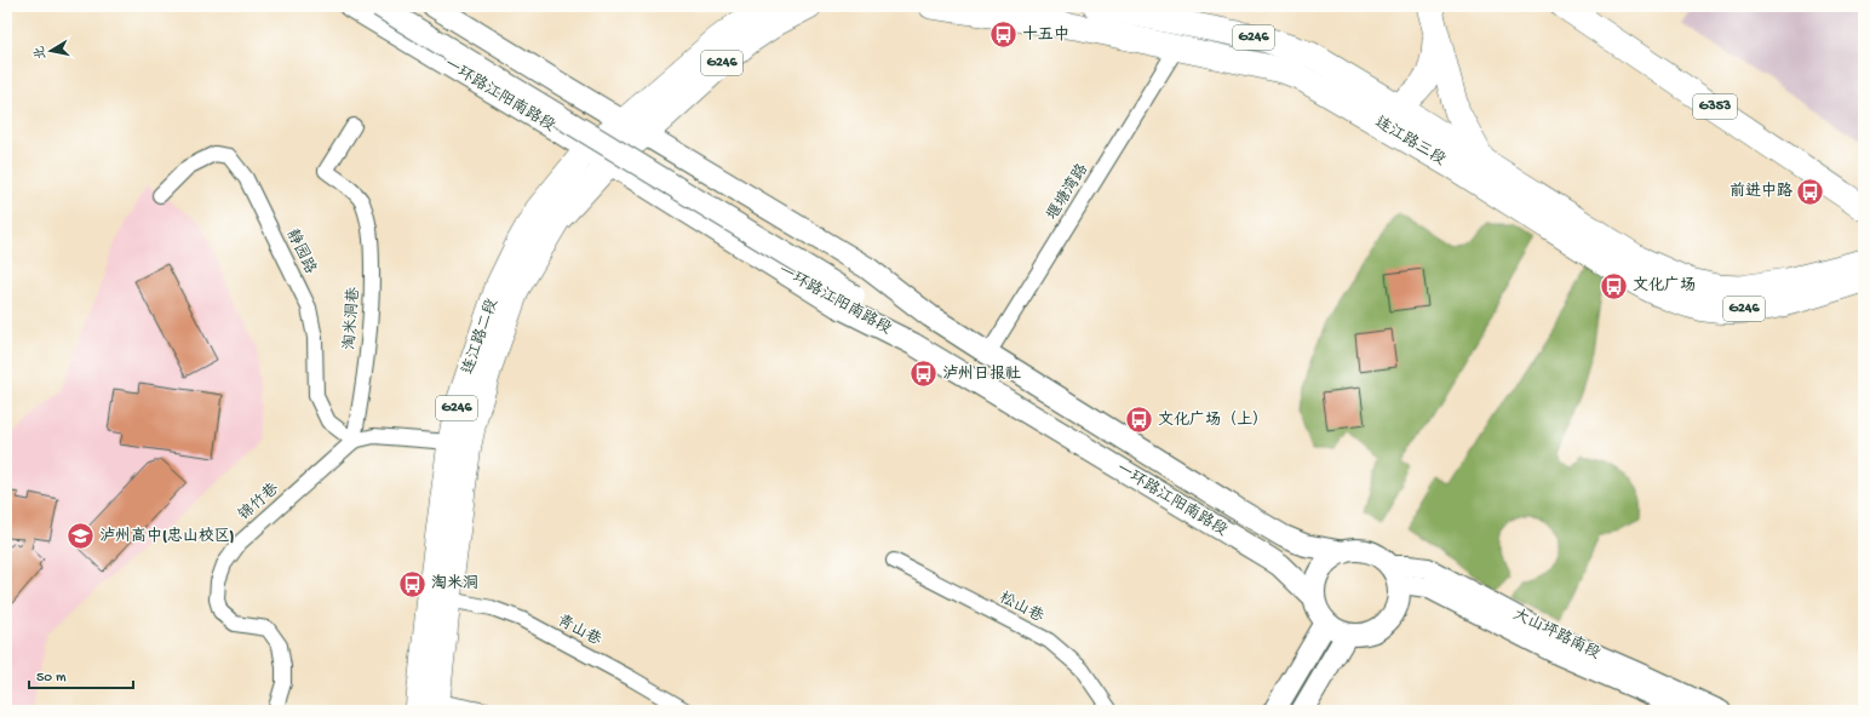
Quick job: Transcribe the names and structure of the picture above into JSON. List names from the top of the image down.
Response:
{
  "streets": {
    "highway": [
      "G246",
      "G353",
      "连江路三段",
      "连江路二段"
    ],
    "main road": ["一环路江阳南路段"],
    "street": [
      "堰塘湾路",
      "静园路",
      "淘米洞巷",
      "锦竹巷",
      "松山巷",
      "青山巷",
      "大山坪路南段"
    ]
  },
  "crossings": [
    ["G246", "一环路江阳南路段"],
    ["G246", "连江路二段"],
    ["一环路江阳南路段", "堰塘湾路"],
    ["一环路江阳南路段", "连江路二段"],
    ["一环路江阳南路段", "大山坪路南段"],
    ["连江路三段", "堰塘湾路"],
    ["静园路", "淘米洞巷"],
    ["静园路", "锦竹巷"],
    ["淘米洞巷", "锦竹巷"],
    ["连江路二段", "青山巷"]
  ],
  "places": {
    "bus stop": [
      "十五中",
      "前进中路",
      "文化广场",
      "泸州日报社",
      "文化广场（上）",
      "淘米洞"
    ],
    "school or university": ["泸州高中(忠山校区)"]
  },
  "scale_bar": "50 m",
  "north": "left"
}
